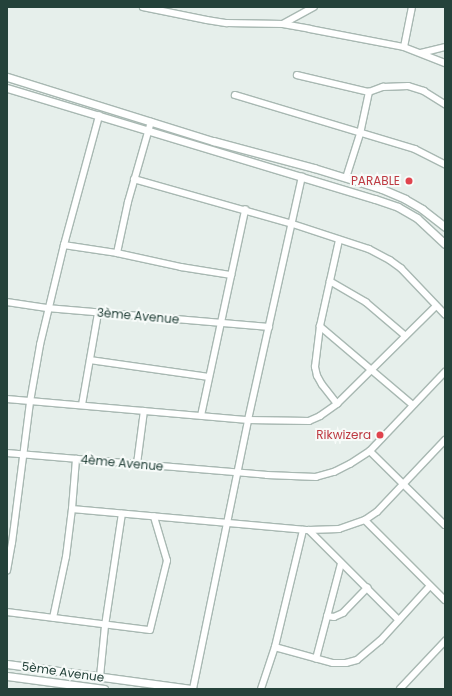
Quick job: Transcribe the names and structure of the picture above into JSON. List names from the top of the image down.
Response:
{
  "streets": {
    "street": ["3ème Avenue", "4ème Avenue", "5ème Avenue"]
  },
  "places": ["PARABLE", "Rikwizera"]
}
